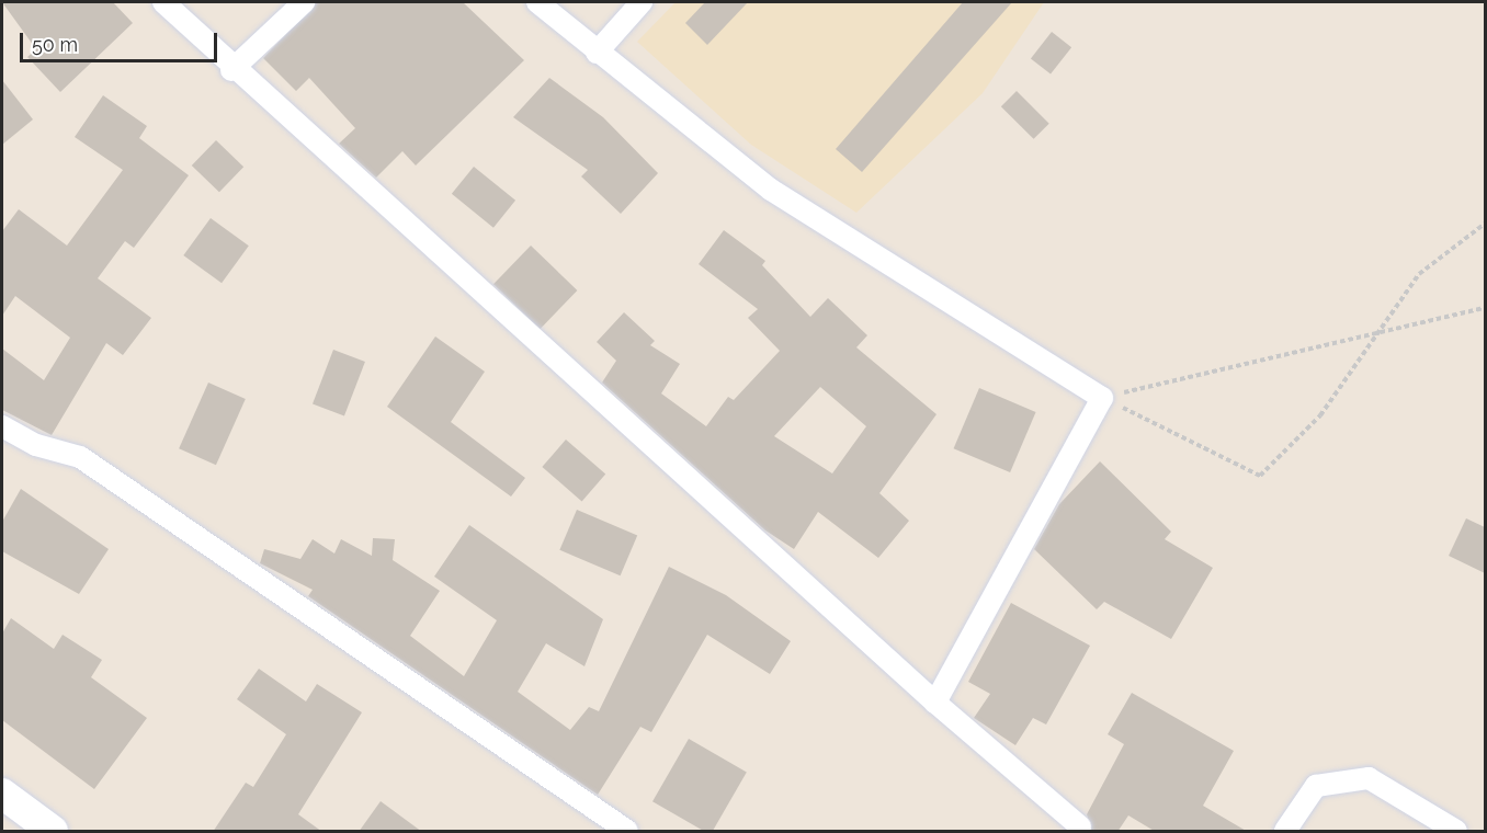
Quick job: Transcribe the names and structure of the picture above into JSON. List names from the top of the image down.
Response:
{
  "scale_bar": "50 m"
}
